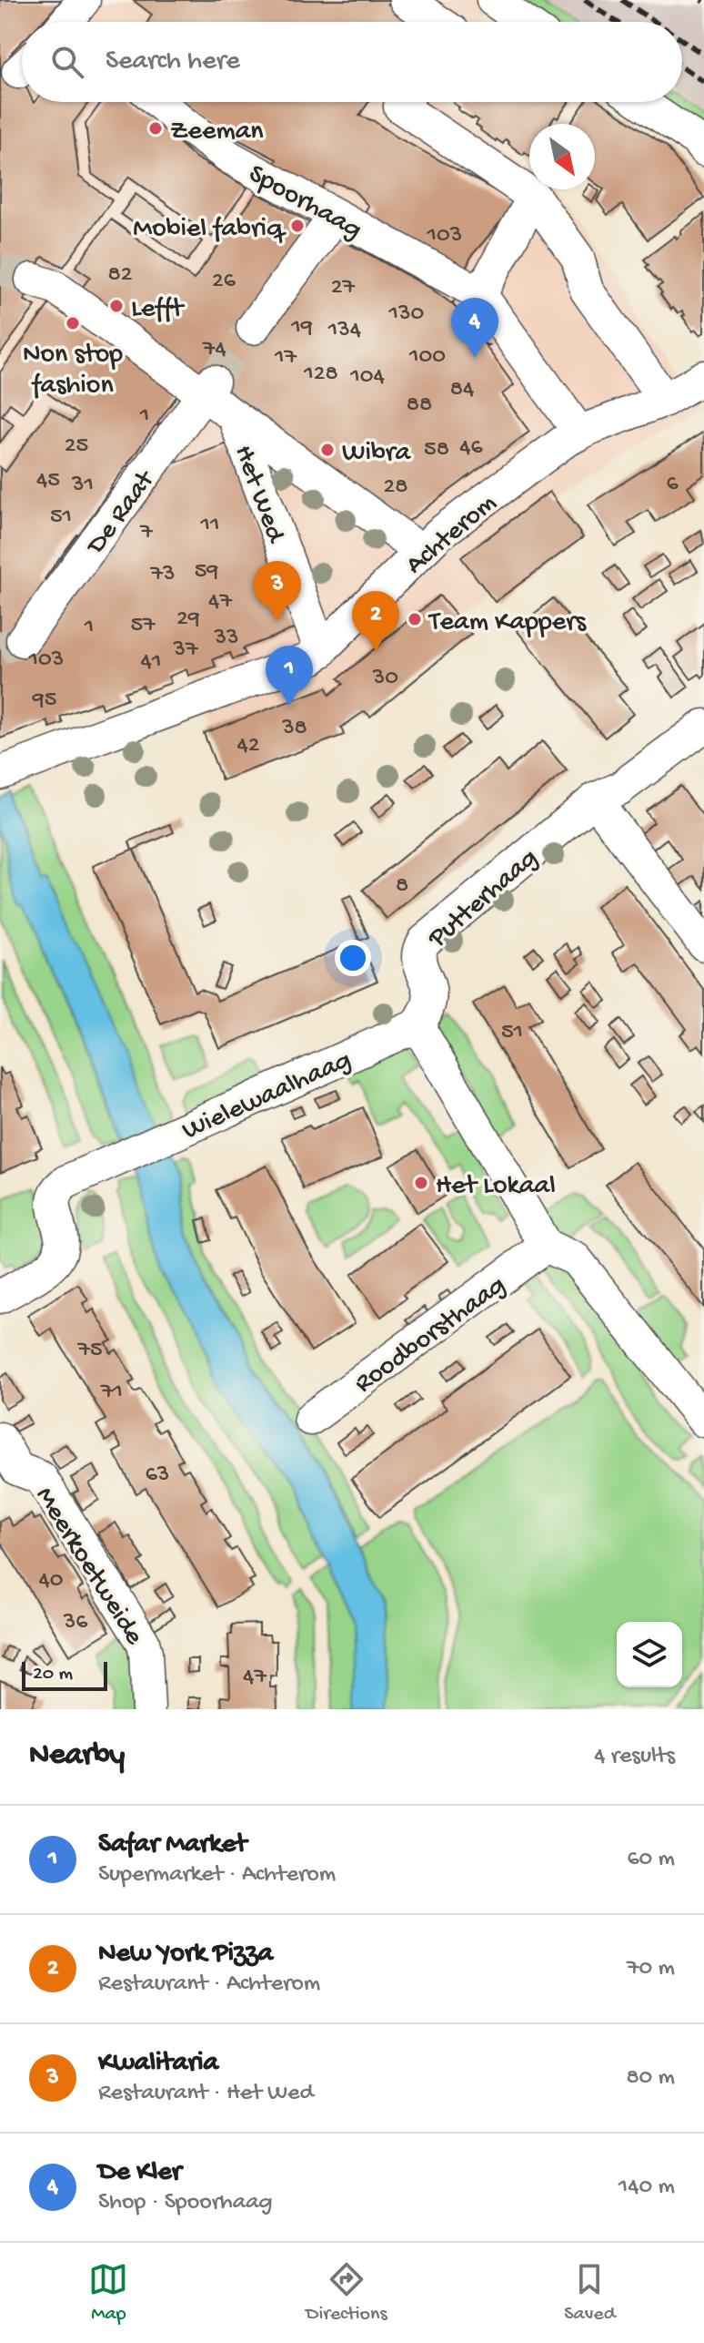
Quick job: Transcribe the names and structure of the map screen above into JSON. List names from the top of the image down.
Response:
{
  "streets": {
    "street": [
      "Spoorhaag",
      "Het Wed",
      "De Raat",
      "Achterom",
      "Putterhaag",
      "Wielewaalhaag",
      "Roodborsthaag",
      "Meerkoetweide"
    ]
  },
  "crossings": [
    ["Spoorhaag", "Achterom"],
    ["Het Wed", "De Raat"],
    ["Het Wed", "Achterom"],
    ["Putterhaag", "Wielewaalhaag"]
  ],
  "places": [
    "Zeeman",
    "Mobiel fabriq",
    "Lefft",
    "Non stop fashion",
    "Wibra",
    "Team Kappers",
    "Het Lokaal"
  ],
  "house_numbers": [
    "103",
    "82",
    "26",
    "27",
    "130",
    "19",
    "134",
    "74",
    "100",
    "17",
    "128",
    "104",
    "84",
    "88",
    "1",
    "25",
    "46",
    "58",
    "45",
    "6",
    "31",
    "28",
    "51",
    "11",
    "7",
    "59",
    "73",
    "47",
    "29",
    "57",
    "1",
    "33",
    "37",
    "103",
    "41",
    "30",
    "95",
    "38",
    "42",
    "8",
    "51",
    "75",
    "71",
    "63",
    "40",
    "36",
    "47"
  ],
  "scale_bar": "20 m",
  "north": "bottom right",
  "page": {
    "search": "Search here",
    "pins": [
      "4",
      "3",
      "2",
      "1"
    ],
    "scale": "20 m",
    "heading": ["Nearby", "4 results"],
    "list": [
      {
        "mark": "1",
        "name": "Safar Market",
        "note": "Supermarket · Achterom",
        "value": "60 m"
      },
      {
        "mark": "2",
        "name": "New York Pizza",
        "note": "Restaurant · Achterom",
        "value": "70 m"
      },
      {
        "mark": "3",
        "name": "Kwalitaria",
        "note": "Restaurant · Het Wed",
        "value": "80 m"
      },
      {
        "mark": "4",
        "name": "De Kler",
        "note": "Shop · Spoorhaag",
        "value": "140 m"
      }
    ],
    "nav": ["Map", "Directions", "Saved"]
  }
}
